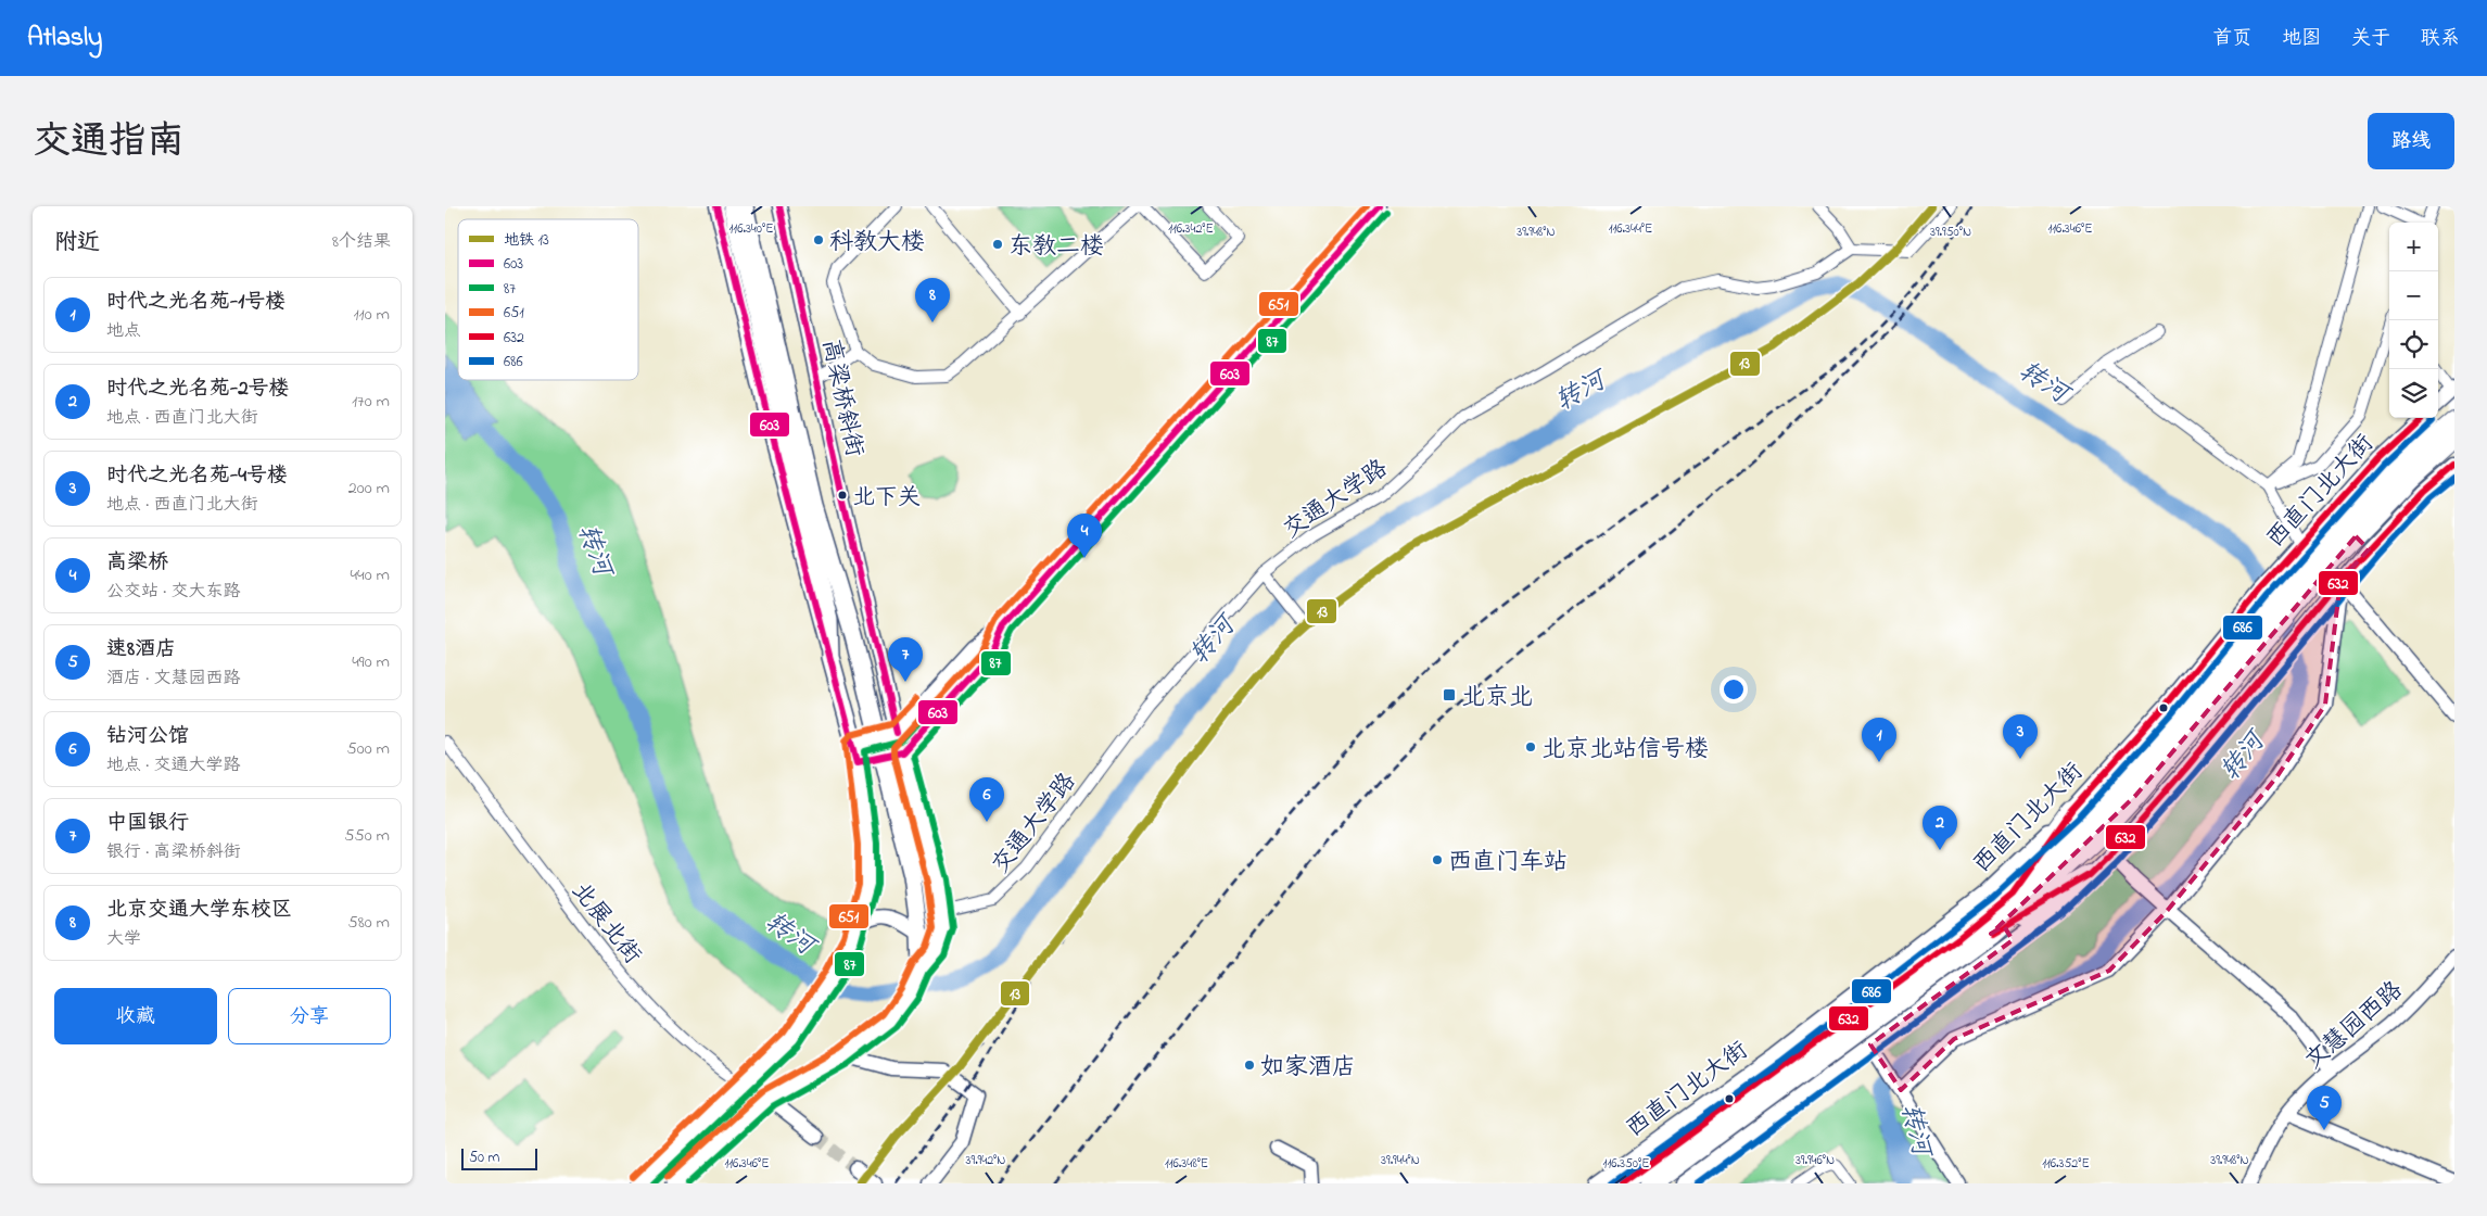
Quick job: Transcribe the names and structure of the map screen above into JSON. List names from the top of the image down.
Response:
{
  "streets": {
    "highway": ["西直门北大街"],
    "street": [
      "高梁桥斜街",
      "交通大学路",
      "北展北街",
      "文慧园西路"
    ]
  },
  "crossings": [
    ["高梁桥斜街", "交通大学路"]
  ],
  "water": ["转河"],
  "places": {
    "other": [
      "科教大楼",
      "东教二楼",
      "北下关",
      "北京北站信号楼",
      "西直门车站",
      "如家酒店"
    ],
    "transit": ["北京北"]
  },
  "lines": [
    "metro line 13",
    "transit line 603",
    "transit line 651",
    "transit line 87",
    "transit line 632",
    "transit line 686"
  ],
  "legend": [
    "地铁 13",
    "603",
    "87",
    "651",
    "632",
    "686"
  ],
  "scale_bar": "50 m",
  "page": {
    "header": "Atlasly",
    "nav": [
      "首页",
      "地图",
      "关于",
      "联系"
    ],
    "title": "交通指南",
    "buttons": [
      "路线",
      ["收藏", "分享"]
    ],
    "heading": ["附近", "8个结果"],
    "map_buttons": ["+", "−"],
    "list": [
      {
        "mark": "1",
        "name": "时代之光名苑-1号楼",
        "note": "地点",
        "value": "110 m"
      },
      {
        "mark": "2",
        "name": "时代之光名苑-2号楼",
        "note": "地点 · 西直门北大街",
        "value": "170 m"
      },
      {
        "mark": "3",
        "name": "时代之光名苑-4号楼",
        "note": "地点 · 西直门北大街",
        "value": "200 m"
      },
      {
        "mark": "4",
        "name": "高梁桥",
        "note": "公交站 · 交大东路",
        "value": "440 m"
      },
      {
        "mark": "5",
        "name": "速8酒店",
        "note": "酒店 · 文慧园西路",
        "value": "490 m"
      },
      {
        "mark": "6",
        "name": "钻河公馆",
        "note": "地点 · 交通大学路",
        "value": "500 m"
      },
      {
        "mark": "7",
        "name": "中国银行",
        "note": "银行 · 高梁桥斜街",
        "value": "550 m"
      },
      {
        "mark": "8",
        "name": "北京交通大学东校区",
        "note": "大学",
        "value": "580 m"
      }
    ],
    "pins": [
      "8",
      "4",
      "7",
      "3",
      "1",
      "6",
      "2",
      "5"
    ],
    "scale": "50 m"
  },
  "coordinates": [
    "116.342°E",
    "116.344°E",
    "116.340°E",
    "116.346°E",
    "39.948°N",
    "39.950°N",
    "39.942°N",
    "39.944°N",
    "39.946°N",
    "116.348°E",
    "116.350°E",
    "116.352°E"
  ]
}
